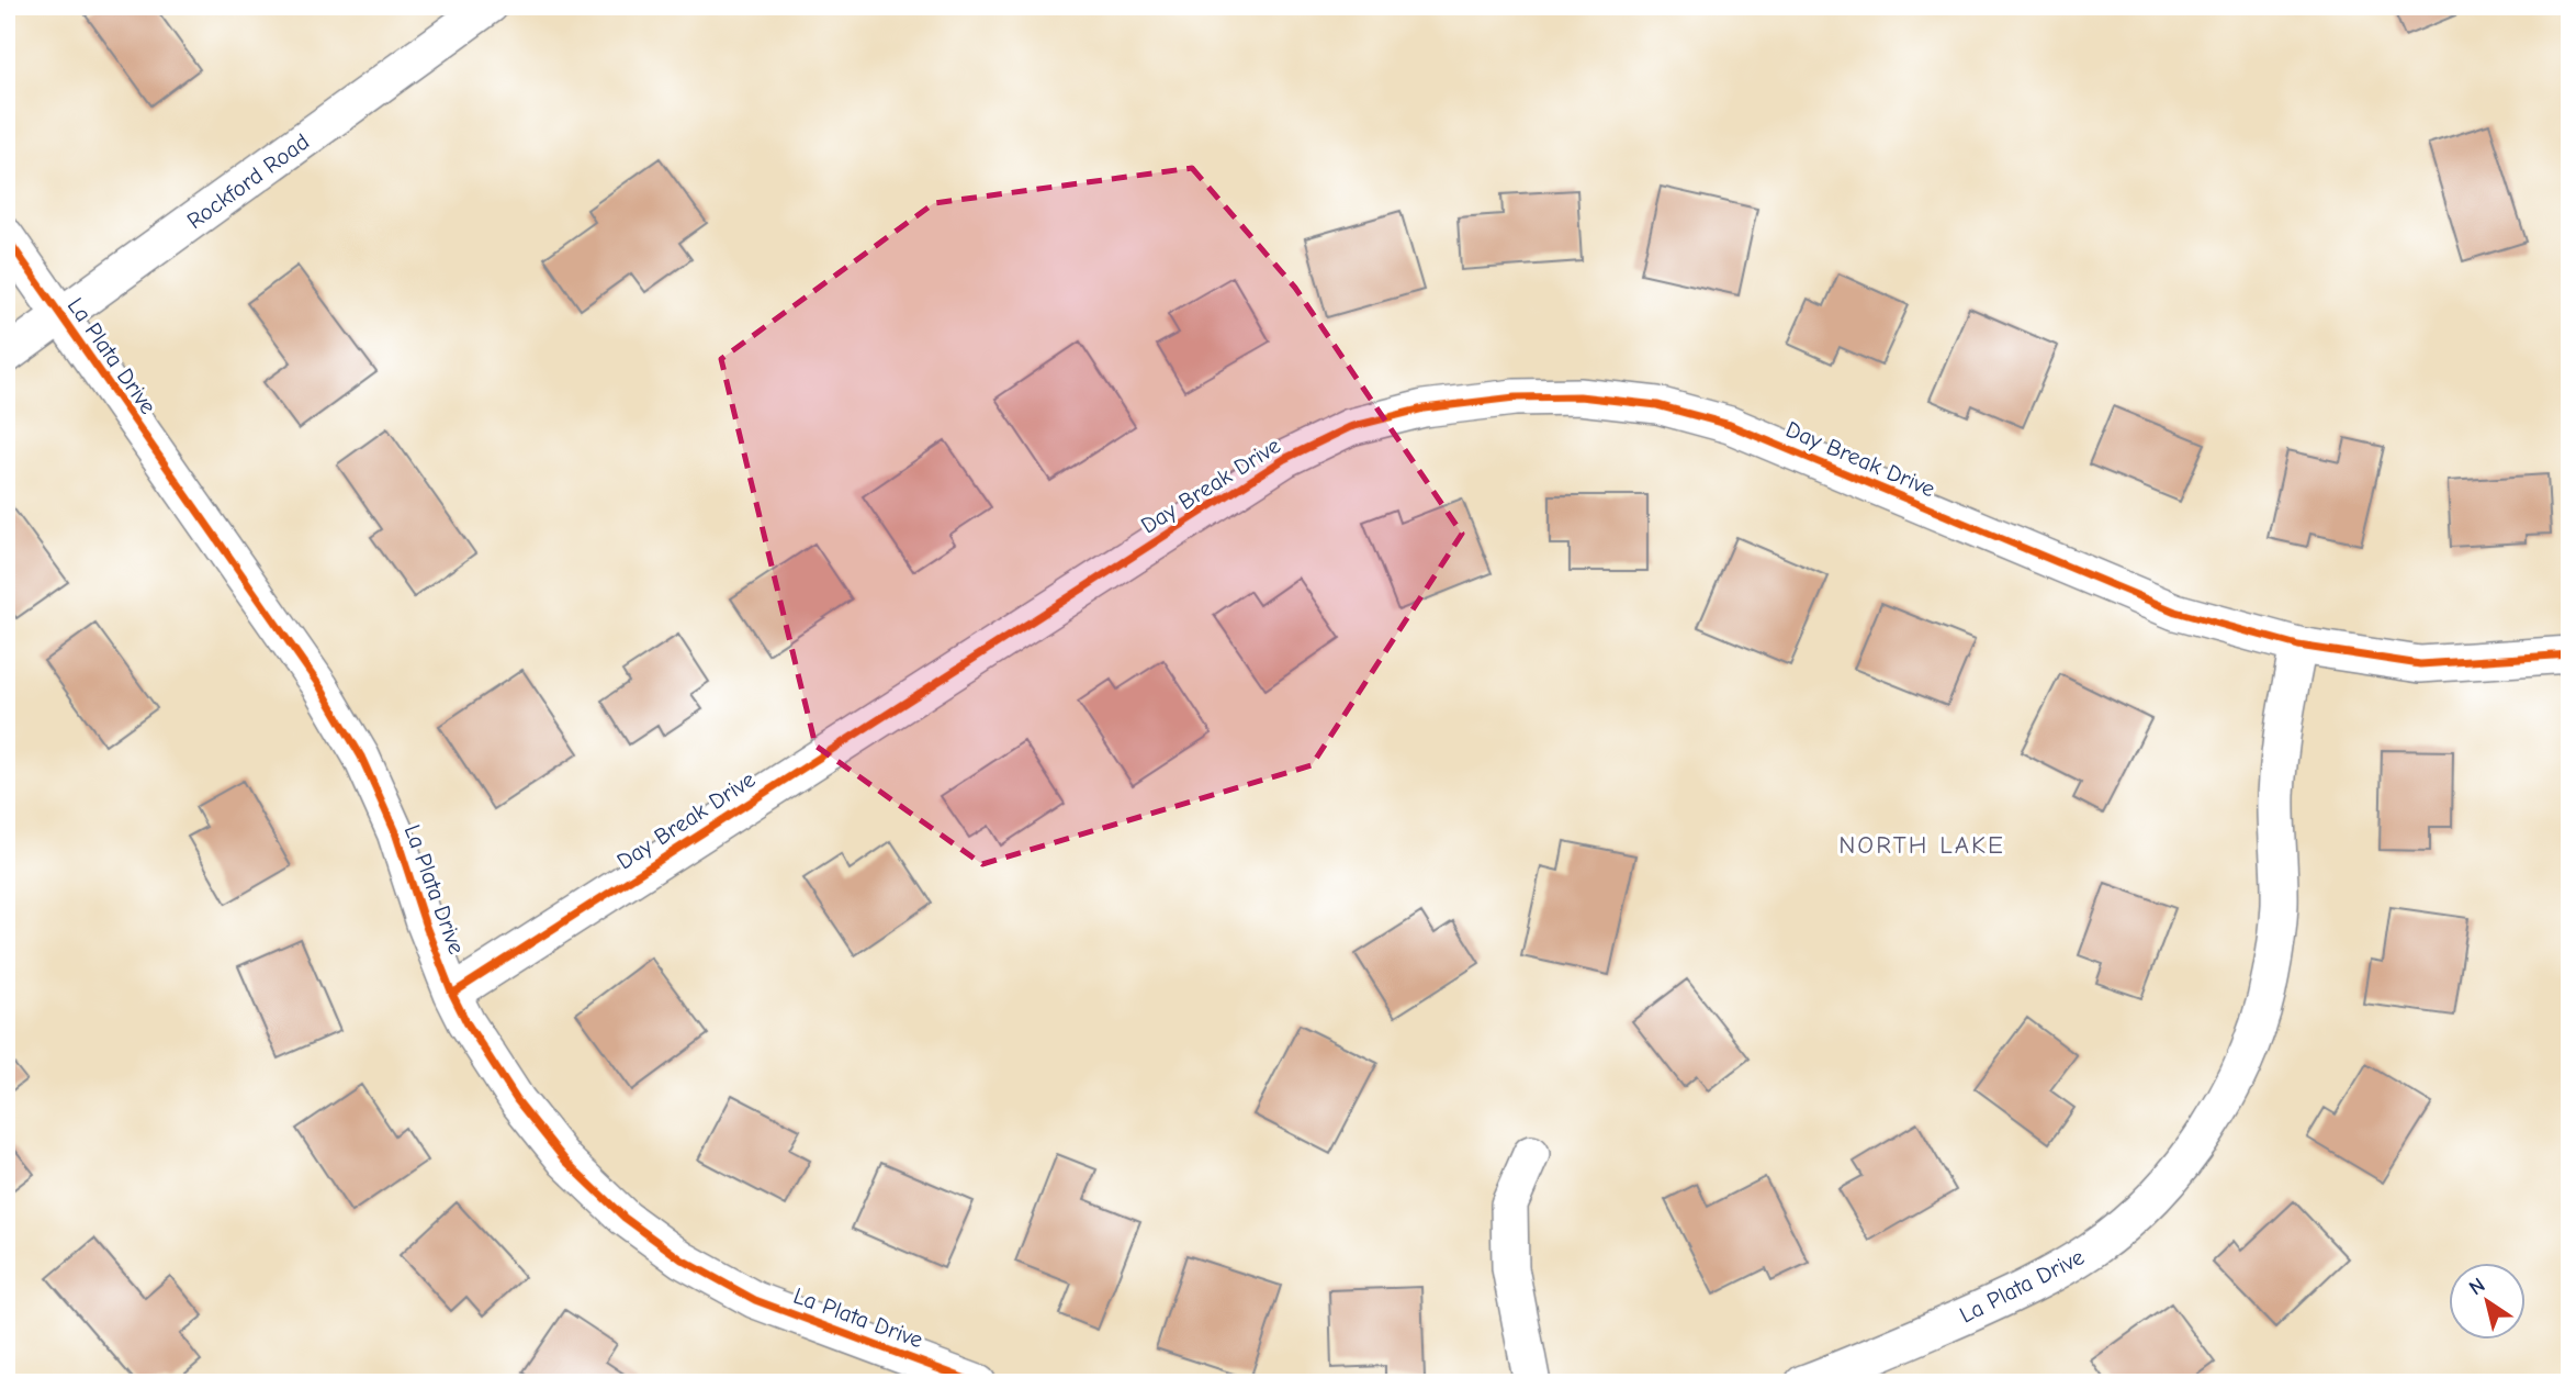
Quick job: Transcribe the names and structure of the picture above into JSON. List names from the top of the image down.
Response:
{
  "streets": {
    "street": ["Rockford Road", "La Plata Drive", "Day Break Drive"]
  },
  "crossings": [
    ["Rockford Road", "La Plata Drive"],
    ["La Plata Drive", "Day Break Drive"]
  ],
  "districts": ["NORTH LAKE"],
  "north": "top left"
}
